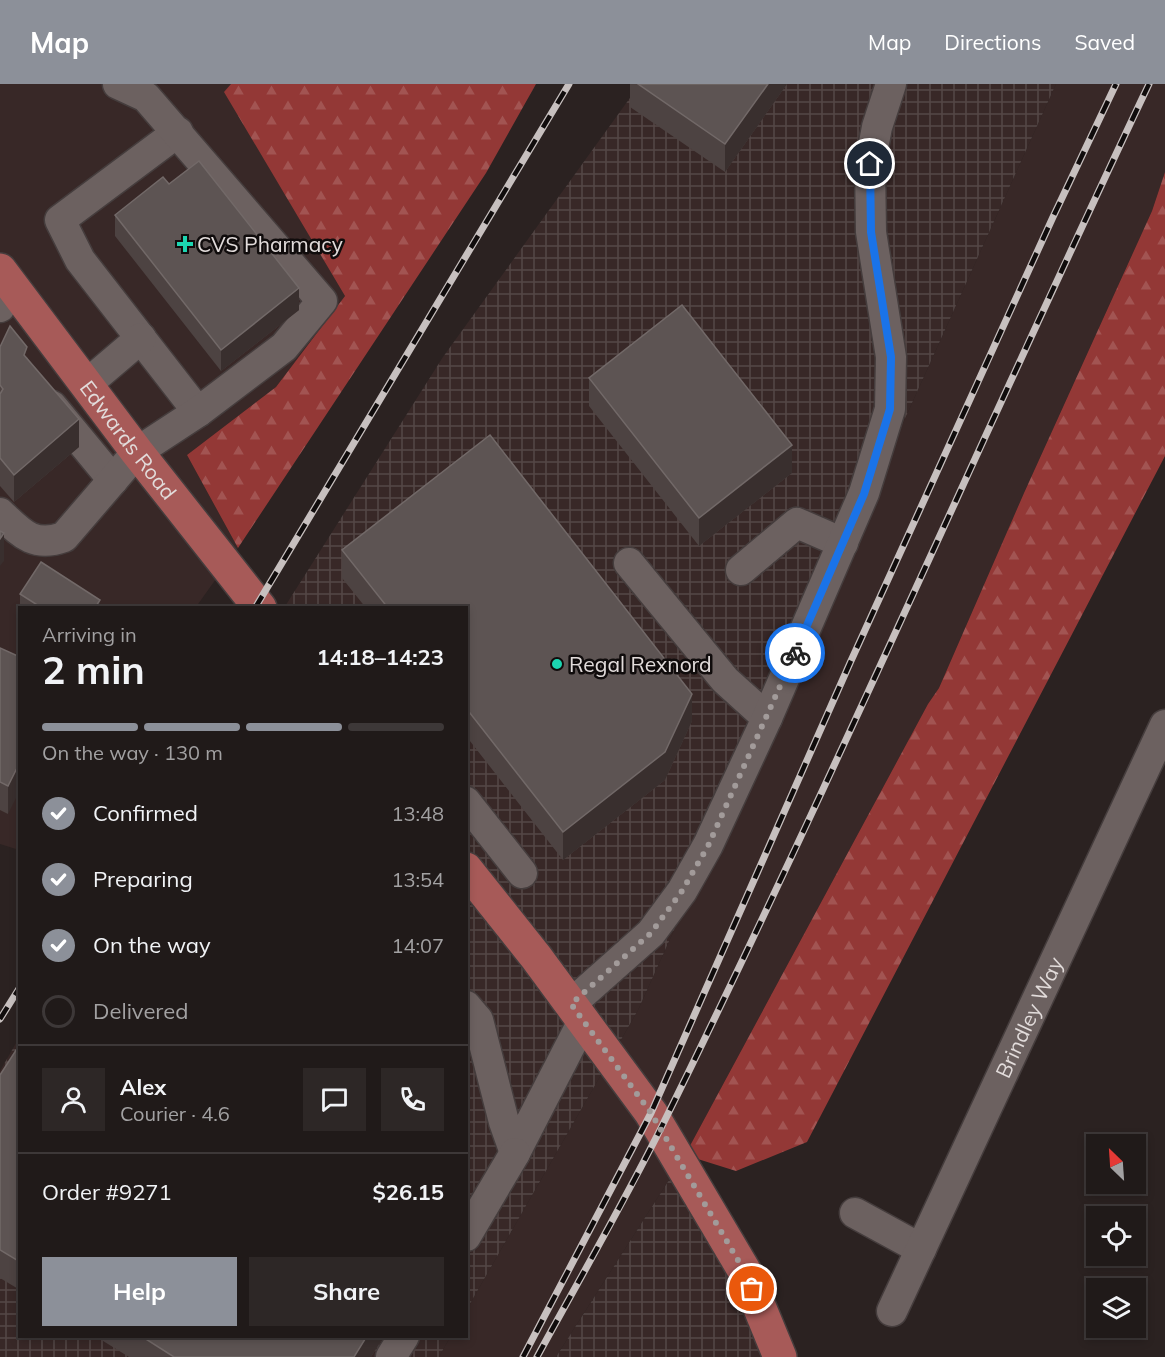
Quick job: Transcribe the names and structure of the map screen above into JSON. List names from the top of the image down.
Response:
{
  "streets": {
    "main road": ["Edwards Road"],
    "street": ["Brindley Way"]
  },
  "places": {
    "health": ["CVS Pharmacy"],
    "other": ["Regal Rexnord"]
  },
  "north": "top left",
  "page": {
    "header": "Map",
    "nav": ["Map", "Directions", "Saved"],
    "heading": ["2 min", "Arriving in", "14:18–14:23"],
    "panel": [
      "Alex",
      "Courier · 4.6",
      "Order #9271",
      "$26.15"
    ],
    "bar": "On the way · 130 m",
    "list": [
      ["Confirmed", "13:48"],
      ["Preparing", "13:54"],
      ["On the way", "14:07"],
      "Delivered"
    ],
    "buttons": ["Help", "Share"]
  }
}
